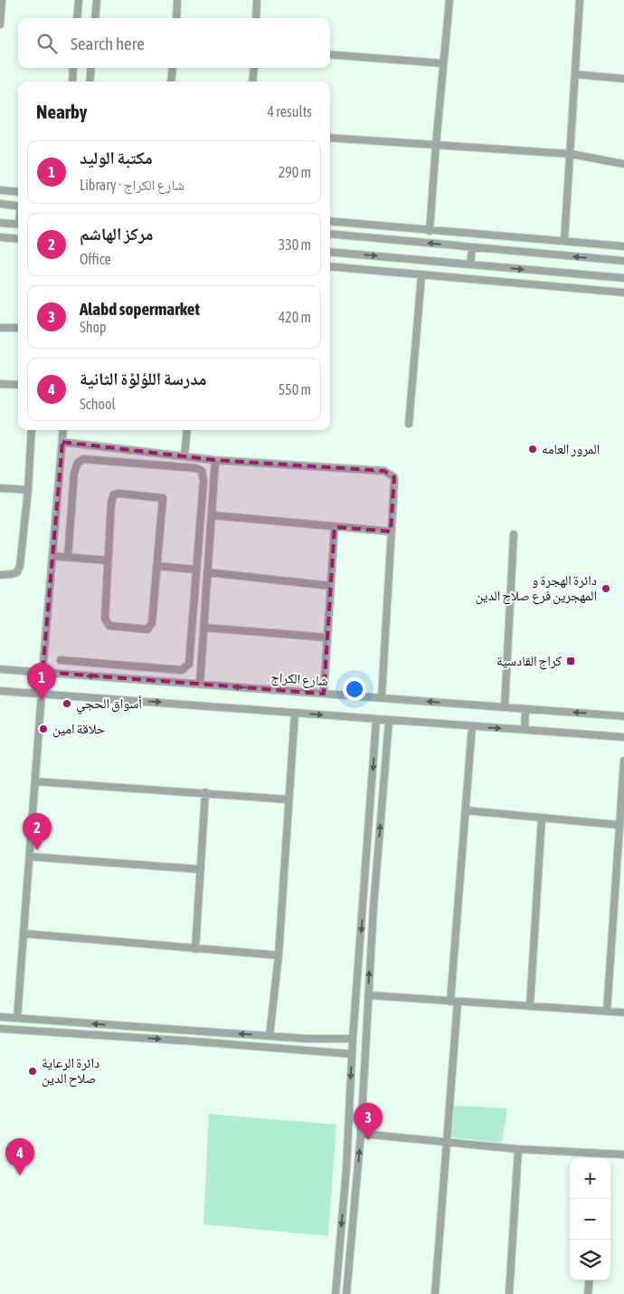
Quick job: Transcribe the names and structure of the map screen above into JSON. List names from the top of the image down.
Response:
{
  "streets": {
    "street": ["شارع الكراج"]
  },
  "places": {
    "other": [
      "المرور العامه",
      "دائرة الهجرة و المهجرين فرع صلاح الدين",
      "أسواق الحجي",
      "حلاقة امين",
      "دائرة الرعاية صلاح الدين"
    ],
    "transit": ["كراج القادسية"]
  },
  "page": {
    "search": "Search here",
    "heading": ["Nearby", "4 results"],
    "list": [
      {
        "mark": "1",
        "name": "مكتبة الوليد",
        "note": "Library · شارع الكراج",
        "value": "290 m"
      },
      {
        "mark": "2",
        "name": "مركز الهاشم",
        "note": "Office",
        "value": "330 m"
      },
      {
        "mark": "3",
        "name": "Alabd sopermarket",
        "note": "Shop",
        "value": "420 m"
      },
      {
        "mark": "4",
        "name": "مدرسة اللؤلؤة الثانية",
        "note": "School",
        "value": "550 m"
      }
    ],
    "pins": [
      "1",
      "2",
      "3",
      "4"
    ],
    "map_buttons": ["+", "−"]
  }
}
